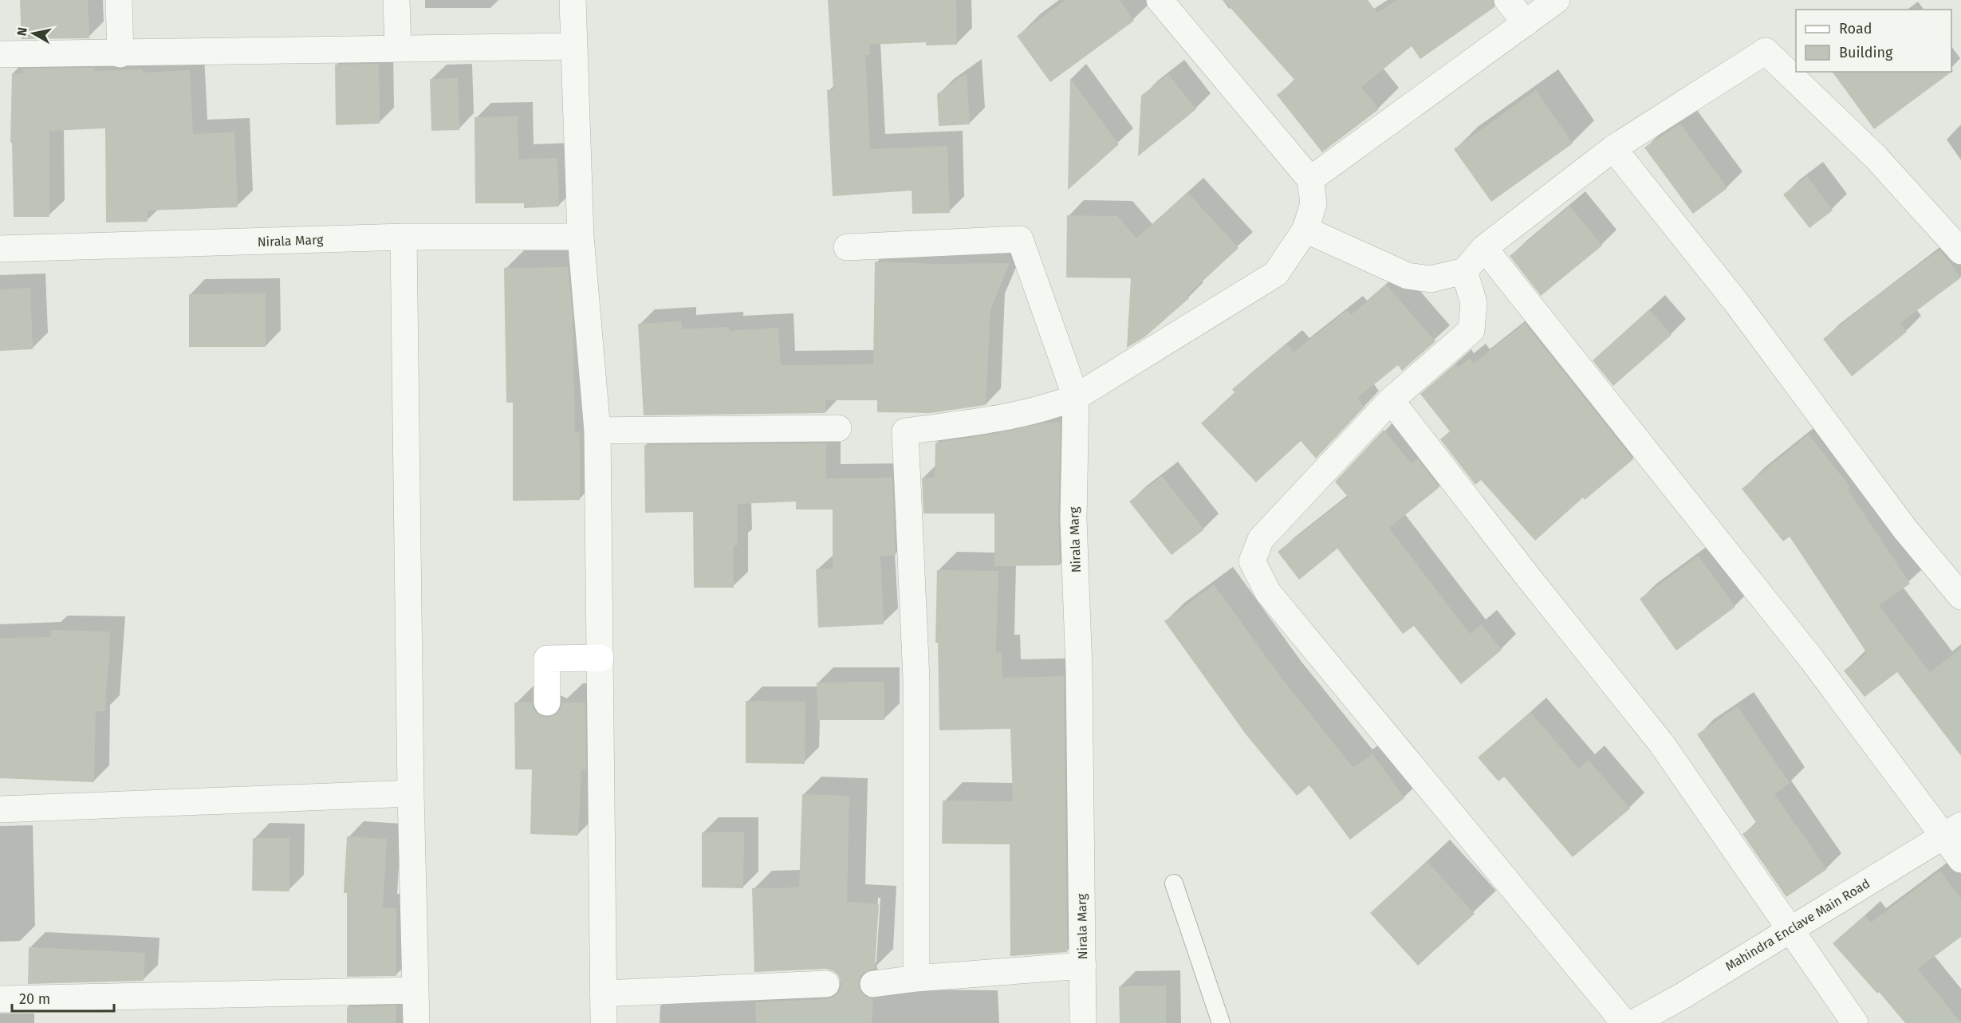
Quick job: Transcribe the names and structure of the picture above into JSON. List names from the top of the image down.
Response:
{
  "streets": {
    "street": ["Nirala Marg", "Mahindra Enclave Main Road"]
  },
  "legend": ["Road", "Building"],
  "scale_bar": "20 m",
  "north": "left"
}
